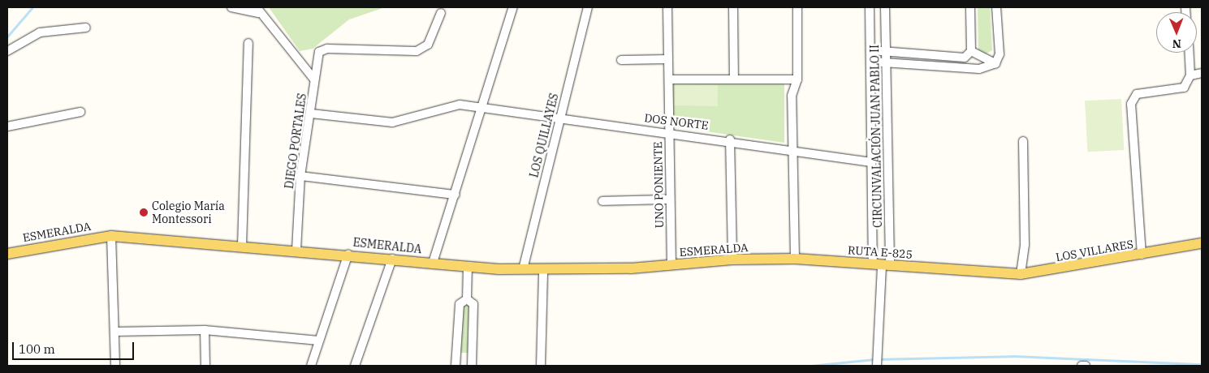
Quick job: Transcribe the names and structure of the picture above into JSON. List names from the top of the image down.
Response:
{
  "streets": {
    "main road": ["ESMERALDA", "LOS VILLARES", "RUTA E-825"],
    "street": [
      "DOS NORTE",
      "LOS QUILLAYES",
      "CIRCUNVALACIÓN JUAN PABLO II",
      "DIEGO PORTALES",
      "UNO PONIENTE"
    ]
  },
  "crossings": [
    ["DOS NORTE", "LOS QUILLAYES"],
    ["DOS NORTE", "CIRCUNVALACIÓN JUAN PABLO II"],
    ["DOS NORTE", "DIEGO PORTALES"],
    ["DOS NORTE", "UNO PONIENTE"],
    ["LOS QUILLAYES", "ESMERALDA"],
    ["CIRCUNVALACIÓN JUAN PABLO II", "RUTA E-825"],
    ["DIEGO PORTALES", "ESMERALDA"],
    ["UNO PONIENTE", "ESMERALDA"],
    ["ESMERALDA", "RUTA E-825"],
    ["LOS VILLARES", "RUTA E-825"]
  ],
  "places": ["Colegio María Montessori"],
  "scale_bar": "100 m",
  "north": "bottom"
}
